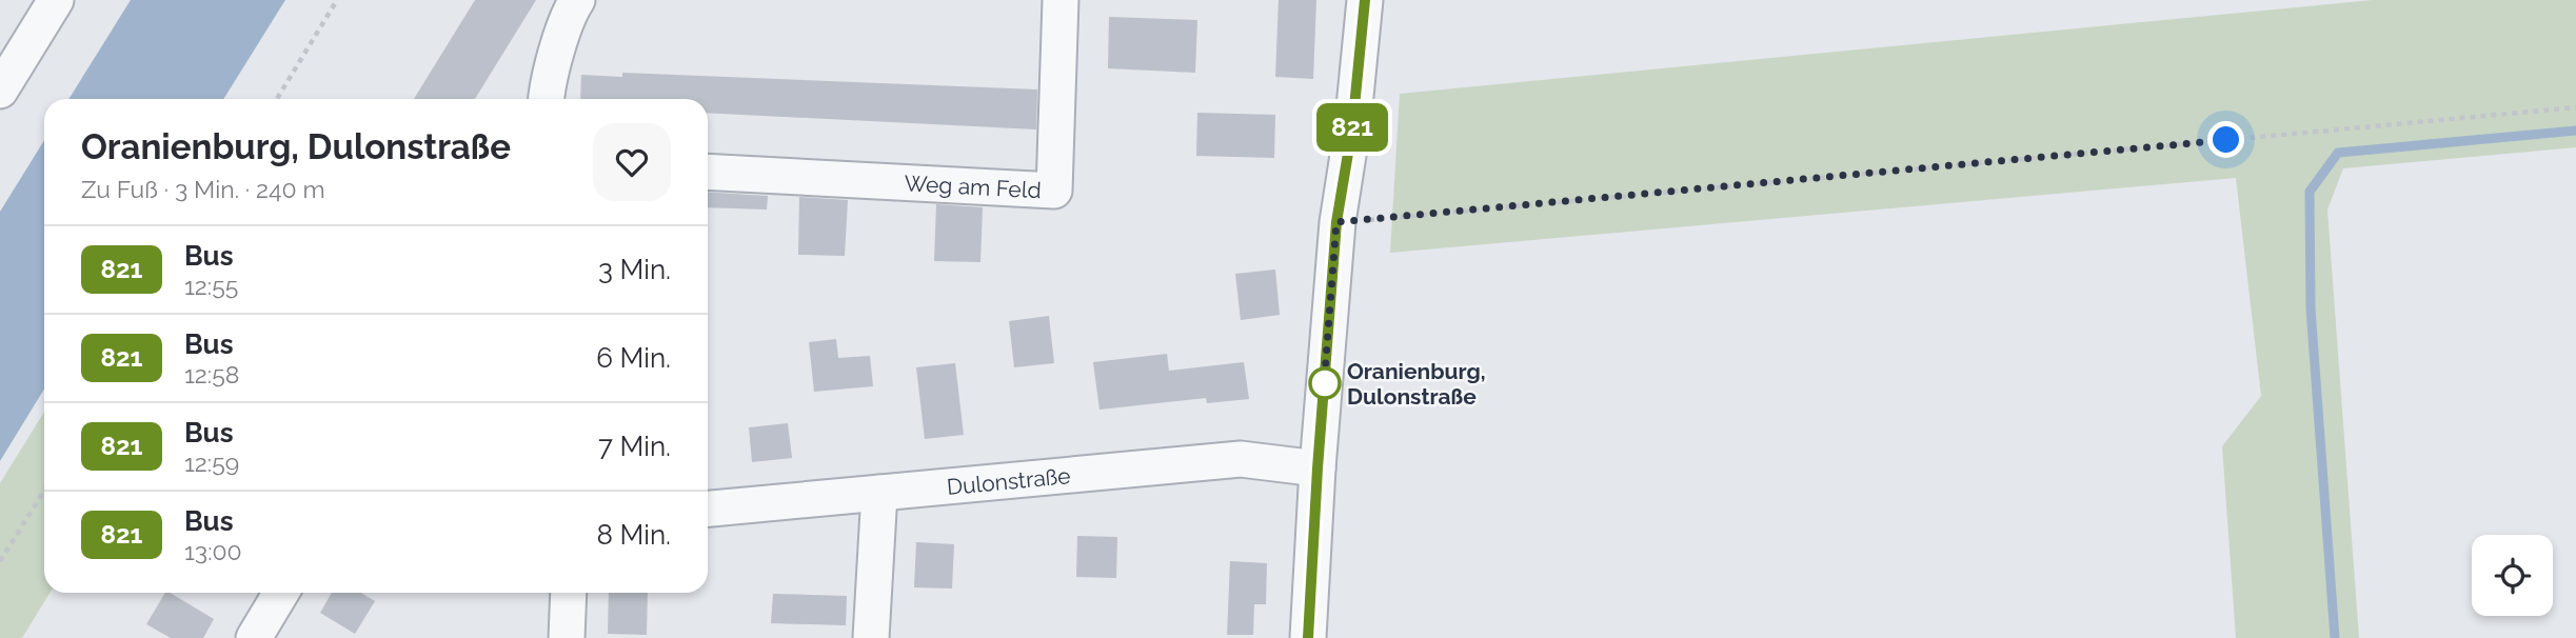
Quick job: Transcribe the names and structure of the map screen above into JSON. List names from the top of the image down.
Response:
{
  "streets": {
    "street": ["Weg am Feld", "Dulonstraße"]
  },
  "places": ["Oranienburg, Dulonstraße"],
  "lines": ["bus line 821"],
  "page": {
    "on_map": "821",
    "heading": ["Oranienburg, Dulonstraße", "Zu Fuß · 3 Min. · 240 m"],
    "list": [
      {
        "mark": "821",
        "name": "Bus",
        "note": "12:55",
        "value": "3 Min."
      },
      {
        "mark": "821",
        "name": "Bus",
        "note": "12:58",
        "value": "6 Min."
      },
      {
        "mark": "821",
        "name": "Bus",
        "note": "12:59",
        "value": "7 Min."
      },
      {
        "mark": "821",
        "name": "Bus",
        "note": "13:00",
        "value": "8 Min."
      }
    ]
  }
}
